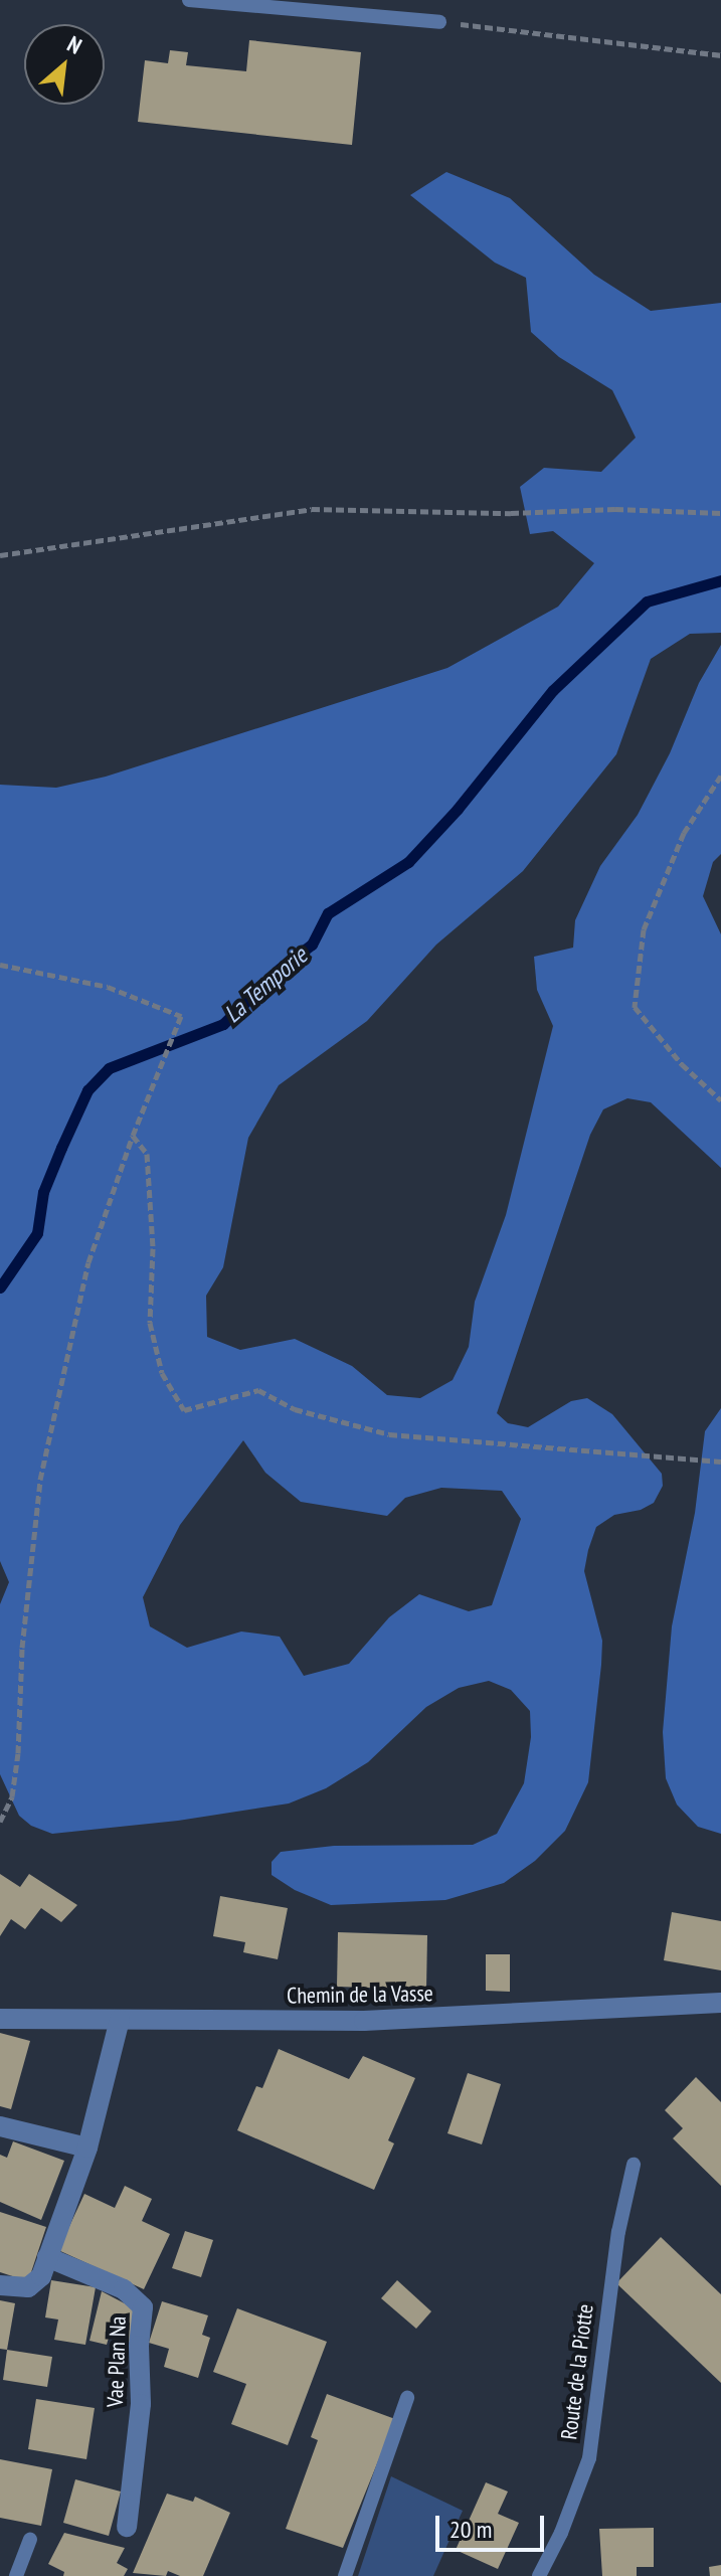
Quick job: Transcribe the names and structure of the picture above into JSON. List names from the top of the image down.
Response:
{
  "streets": {
    "street": ["Chemin de la Vasse", "Vae Plan Na"],
    "lane": ["Route de la Piotte"]
  },
  "water": ["La Temporie"],
  "scale_bar": "20 m",
  "north": "top right"
}
